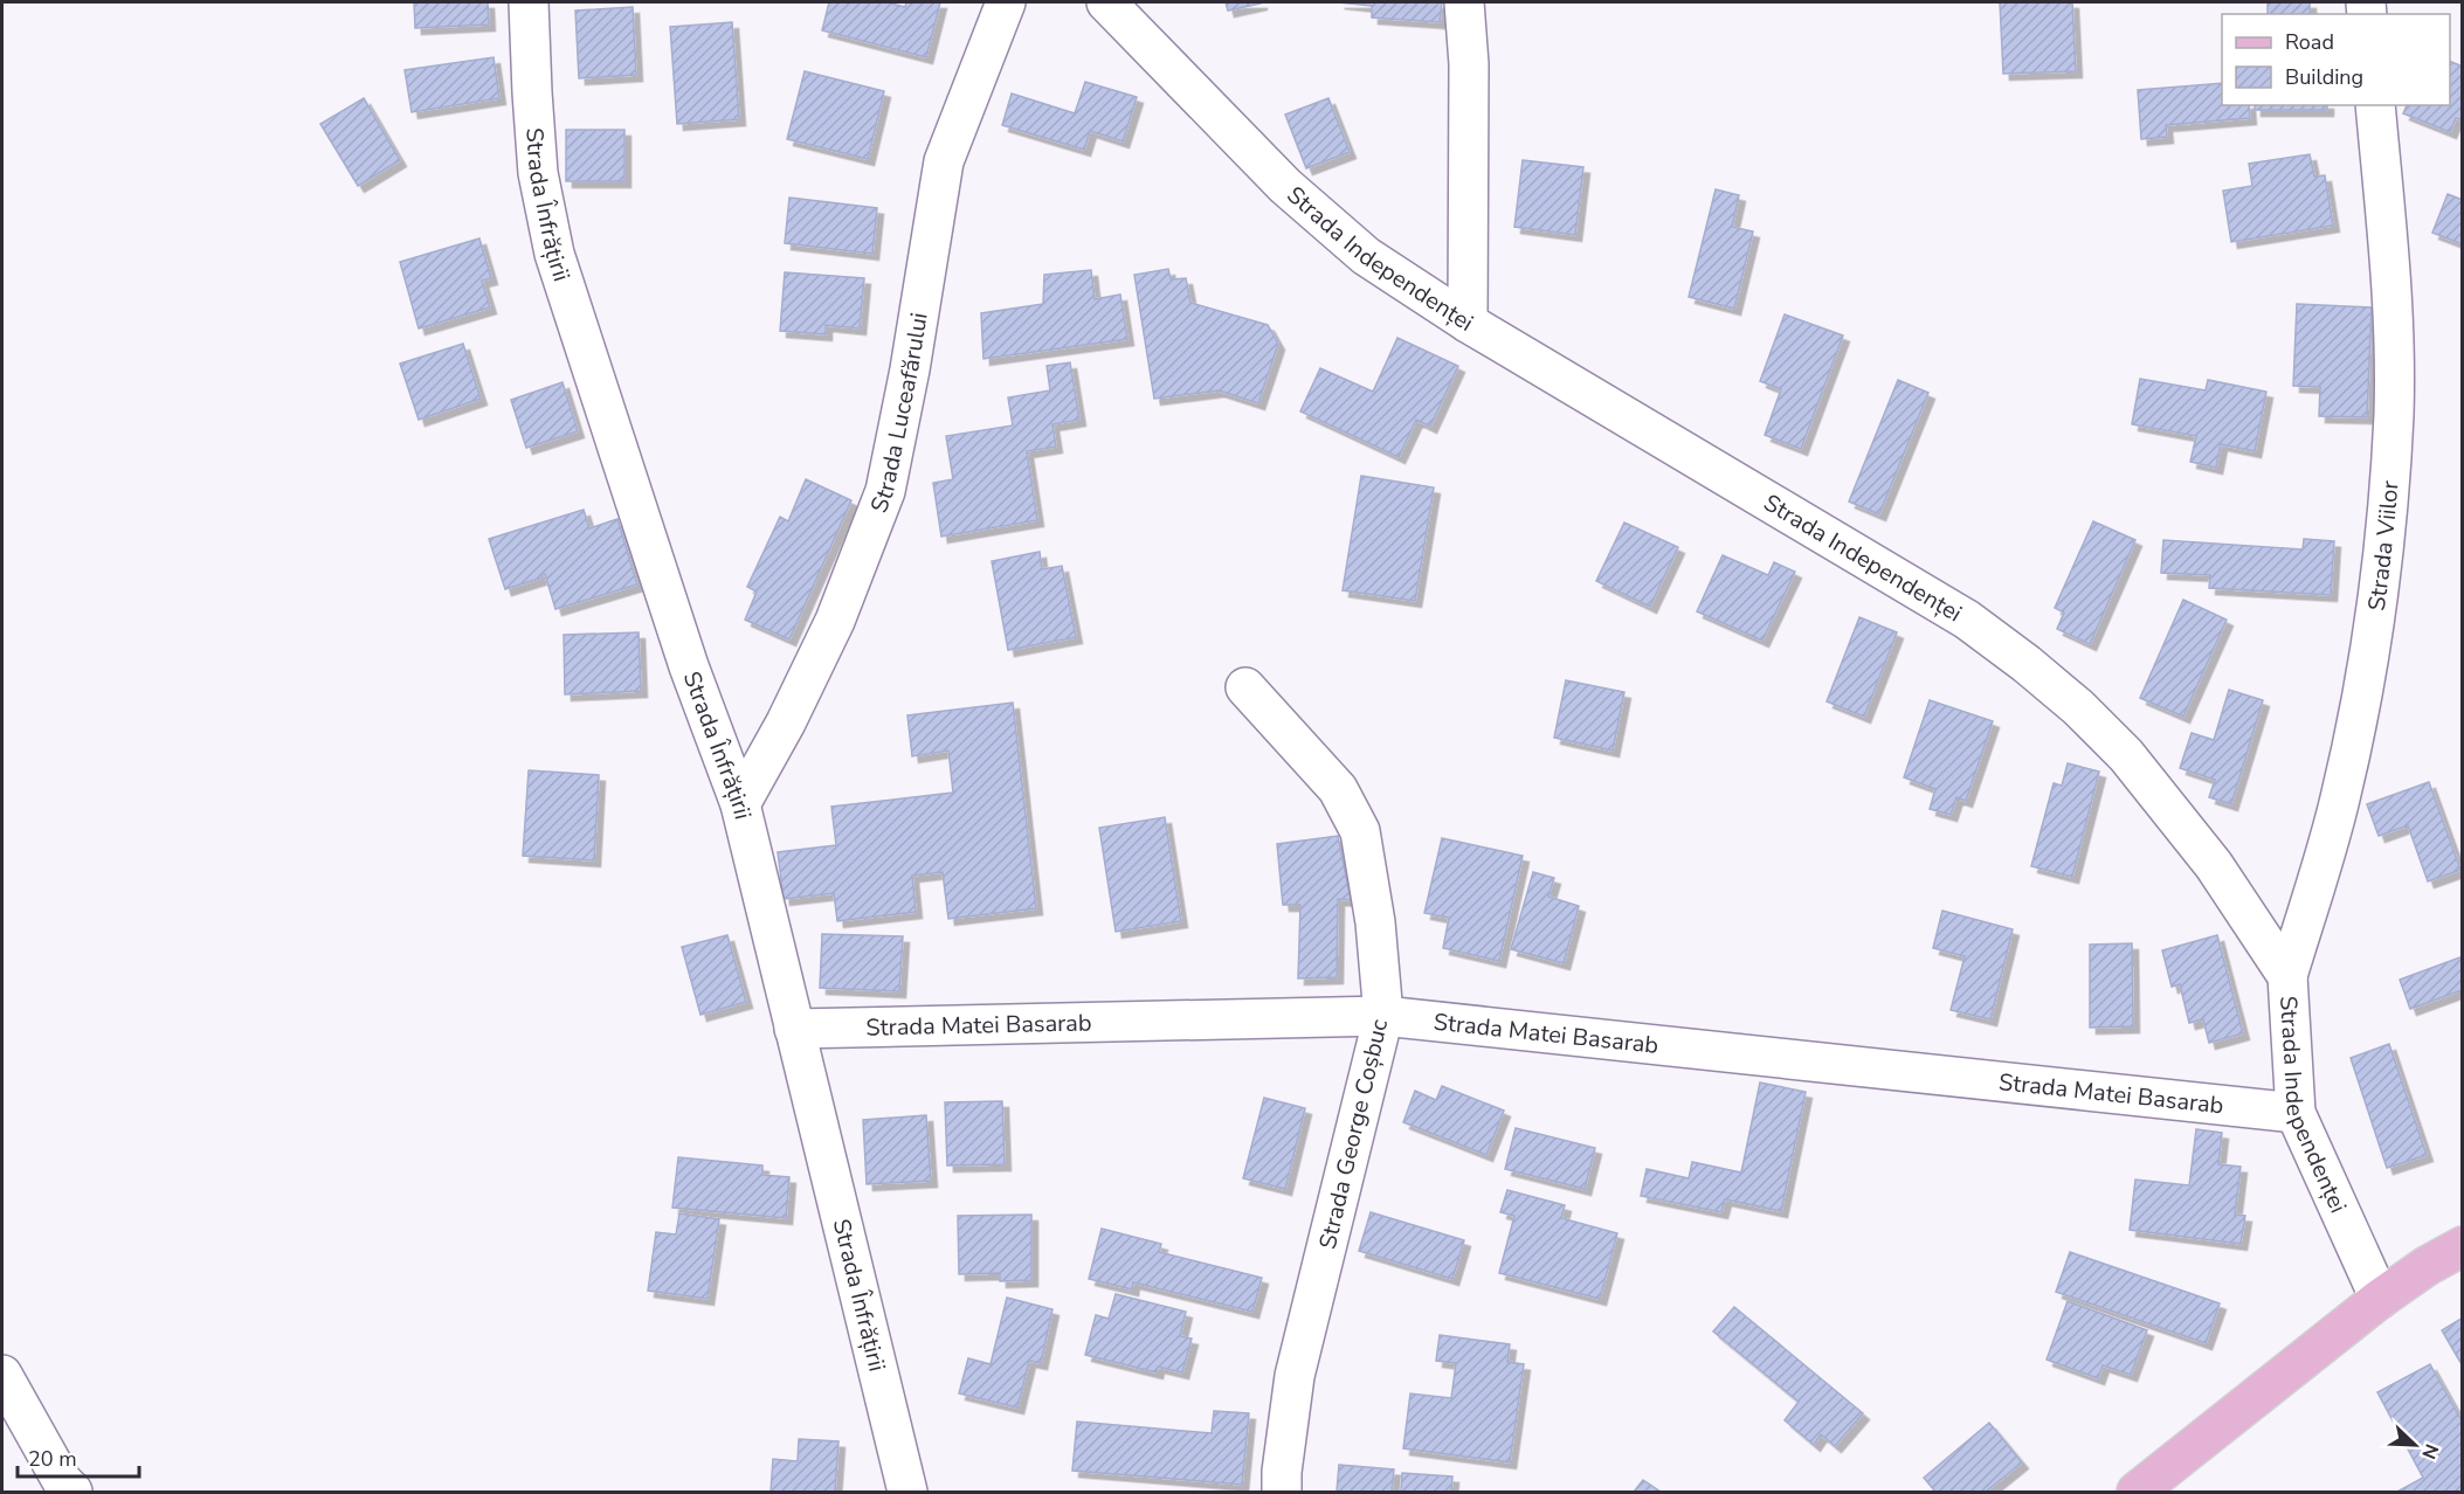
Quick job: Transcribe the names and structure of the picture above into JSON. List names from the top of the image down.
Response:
{
  "streets": {
    "street": [
      "Strada Înfrățirii",
      "Strada Independenței",
      "Strada Luceafărului",
      "Strada Viilor",
      "Strada Matei Basarab",
      "Strada George Coșbuc"
    ]
  },
  "crossings": [
    ["Strada Înfrățirii", "Strada Luceafărului"],
    ["Strada Înfrățirii", "Strada Matei Basarab"],
    ["Strada Independenței", "Strada Viilor"],
    ["Strada Independenței", "Strada Matei Basarab"],
    ["Strada Matei Basarab", "Strada George Coșbuc"]
  ],
  "legend": ["Road", "Building"],
  "scale_bar": "20 m",
  "north": "bottom right"
}
